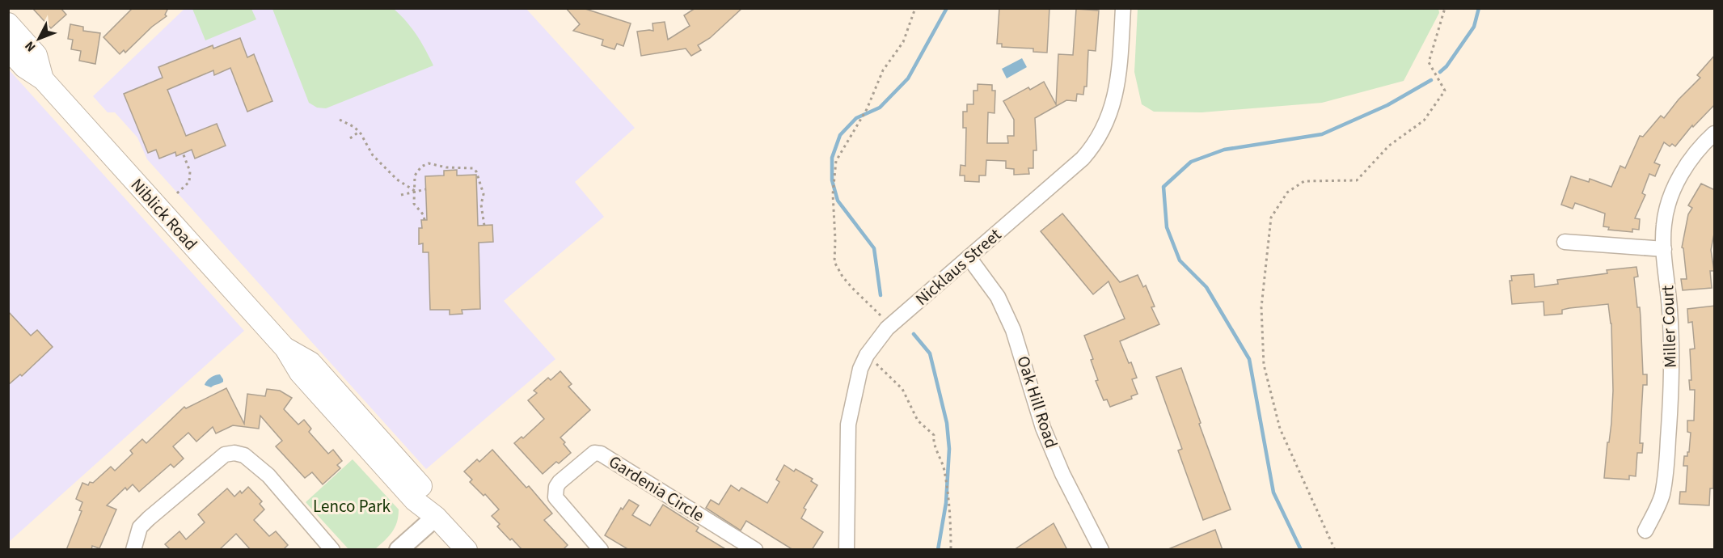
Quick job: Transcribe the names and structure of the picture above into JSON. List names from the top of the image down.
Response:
{
  "streets": {
    "main road": ["Niblick Road"],
    "street": [
      "Nicklaus Street",
      "Miller Court",
      "Oak Hill Road",
      "Gardenia Circle"
    ]
  },
  "crossings": [
    ["Nicklaus Street", "Oak Hill Road"]
  ],
  "parks": ["Lenco Park"],
  "north": "bottom left"
}
